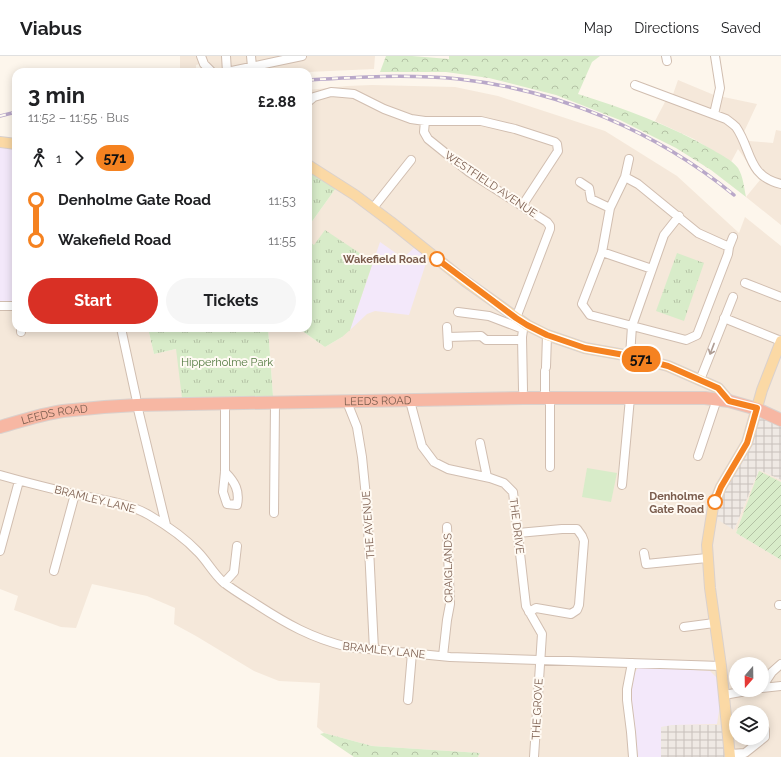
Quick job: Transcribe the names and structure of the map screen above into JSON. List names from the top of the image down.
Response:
{
  "streets": {
    "highway": ["LEEDS ROAD"],
    "street": [
      "WESTFIELD AVENUE",
      "BRAMLEY LANE",
      "THE AVENUE",
      "THE DRIVE",
      "CRAIGLANDS",
      "THE GROVE"
    ]
  },
  "crossings": [
    ["LEEDS ROAD", "THE AVENUE"],
    ["LEEDS ROAD", "THE DRIVE"],
    ["BRAMLEY LANE", "THE AVENUE"],
    ["BRAMLEY LANE", "THE DRIVE"],
    ["BRAMLEY LANE", "CRAIGLANDS"],
    ["BRAMLEY LANE", "THE GROVE"],
    ["THE DRIVE", "THE GROVE"]
  ],
  "parks": ["Hipperholme Park"],
  "places": ["Wakefield Road", "Denholme Gate Road"],
  "lines": ["bus line 571"],
  "north": "bottom",
  "page": {
    "header": "Viabus",
    "nav": ["Map", "Directions", "Saved"],
    "on_map": "571",
    "heading": ["3 min", "11:52 – 11:55 · Bus", "£2.88"],
    "legs": ["1", "571"],
    "list": [
      {
        "name": "Denholme Gate Road",
        "value": "11:53"
      },
      {
        "name": "Wakefield Road",
        "value": "11:55"
      }
    ],
    "buttons": ["Start", "Tickets"]
  }
}
